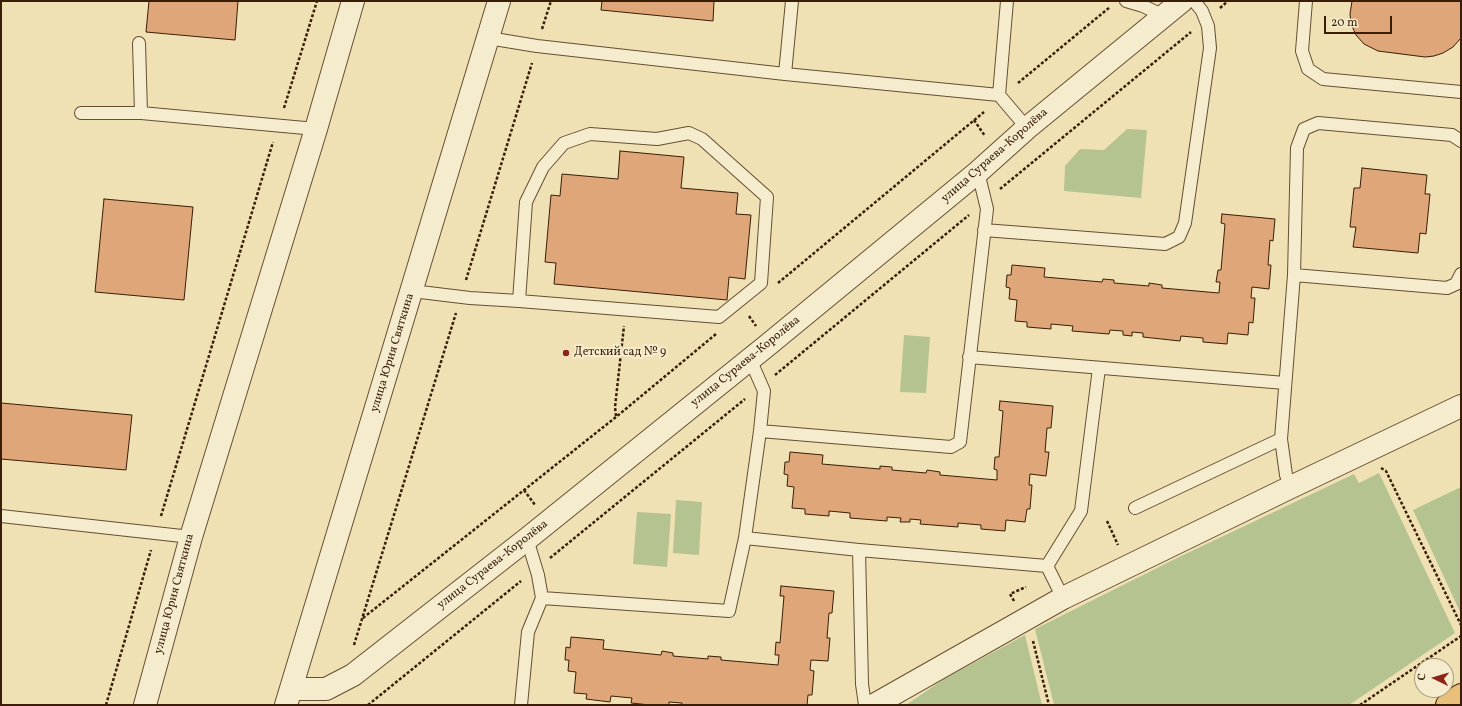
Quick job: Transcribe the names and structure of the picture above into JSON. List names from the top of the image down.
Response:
{
  "streets": {
    "street": ["улица Сураева-Королёва", "улица Юрия Святкина"]
  },
  "crossings": [
    ["улица Сураева-Королёва", "улица Юрия Святкина"]
  ],
  "places": ["Детский сад № 9"],
  "scale_bar": "20 m",
  "north": "left"
}
